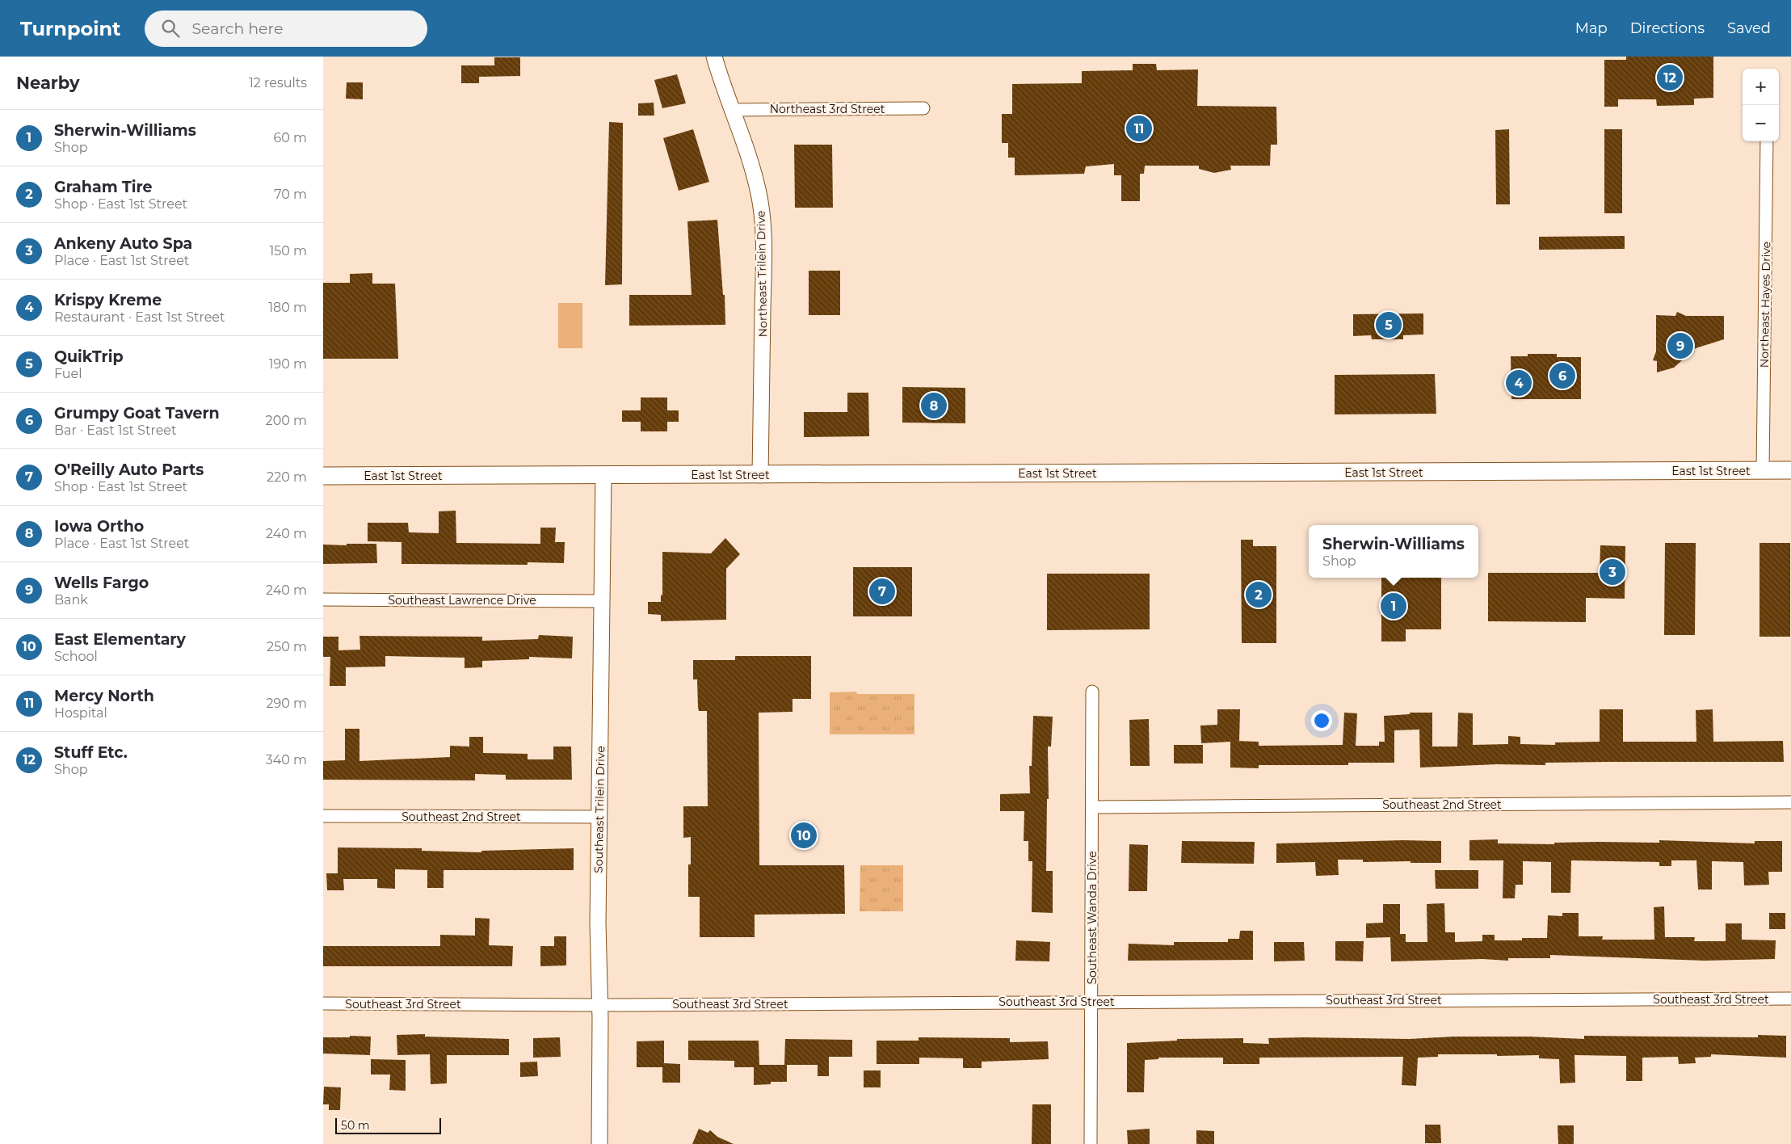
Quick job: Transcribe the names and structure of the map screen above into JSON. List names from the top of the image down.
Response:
{
  "streets": {
    "main road": ["East 1st Street"],
    "street": [
      "Northeast 3rd Street",
      "Northeast Trilein Drive",
      "Northeast Hayes Drive",
      "Southeast Lawrence Drive",
      "Southeast 2nd Street",
      "Southeast Trilein Drive",
      "Southeast Wanda Drive",
      "Southeast 3rd Street"
    ]
  },
  "crossings": [
    ["Northeast 3rd Street", "Northeast Trilein Drive"],
    ["Northeast Trilein Drive", "East 1st Street"],
    ["Northeast Hayes Drive", "East 1st Street"],
    ["East 1st Street", "Southeast Trilein Drive"],
    ["Southeast Lawrence Drive", "Southeast Trilein Drive"],
    ["Southeast 2nd Street", "Southeast Trilein Drive"],
    ["Southeast 2nd Street", "Southeast Wanda Drive"],
    ["Southeast Trilein Drive", "Southeast 3rd Street"],
    ["Southeast Wanda Drive", "Southeast 3rd Street"]
  ],
  "scale_bar": "50 m",
  "page": {
    "header": "Turnpoint",
    "search": "Search here",
    "nav": ["Map", "Directions", "Saved"],
    "heading": ["Nearby", "12 results"],
    "pins": [
      "12",
      "11",
      "5",
      "9",
      "6",
      "4",
      "8",
      "3",
      "7",
      "2",
      "1",
      "10"
    ],
    "map_buttons": ["+", "−"],
    "list": [
      {
        "mark": "1",
        "name": "Sherwin-Williams",
        "note": "Shop",
        "value": "60 m"
      },
      {
        "mark": "2",
        "name": "Graham Tire",
        "note": "Shop · East 1st Street",
        "value": "70 m"
      },
      {
        "mark": "3",
        "name": "Ankeny Auto Spa",
        "note": "Place · East 1st Street",
        "value": "150 m"
      },
      {
        "mark": "4",
        "name": "Krispy Kreme",
        "note": "Restaurant · East 1st Street",
        "value": "180 m"
      },
      {
        "mark": "5",
        "name": "QuikTrip",
        "note": "Fuel",
        "value": "190 m"
      },
      {
        "mark": "6",
        "name": "Grumpy Goat Tavern",
        "note": "Bar · East 1st Street",
        "value": "200 m"
      },
      {
        "mark": "7",
        "name": "O'Reilly Auto Parts",
        "note": "Shop · East 1st Street",
        "value": "220 m"
      },
      {
        "mark": "8",
        "name": "Iowa Ortho",
        "note": "Place · East 1st Street",
        "value": "240 m"
      },
      {
        "mark": "9",
        "name": "Wells Fargo",
        "note": "Bank",
        "value": "240 m"
      },
      {
        "mark": "10",
        "name": "East Elementary",
        "note": "School",
        "value": "250 m"
      },
      {
        "mark": "11",
        "name": "Mercy North",
        "note": "Hospital",
        "value": "290 m"
      },
      {
        "mark": "12",
        "name": "Stuff Etc.",
        "note": "Shop",
        "value": "340 m"
      }
    ],
    "popup": ["Sherwin-Williams", "Shop"],
    "scale": "50 m"
  }
}
